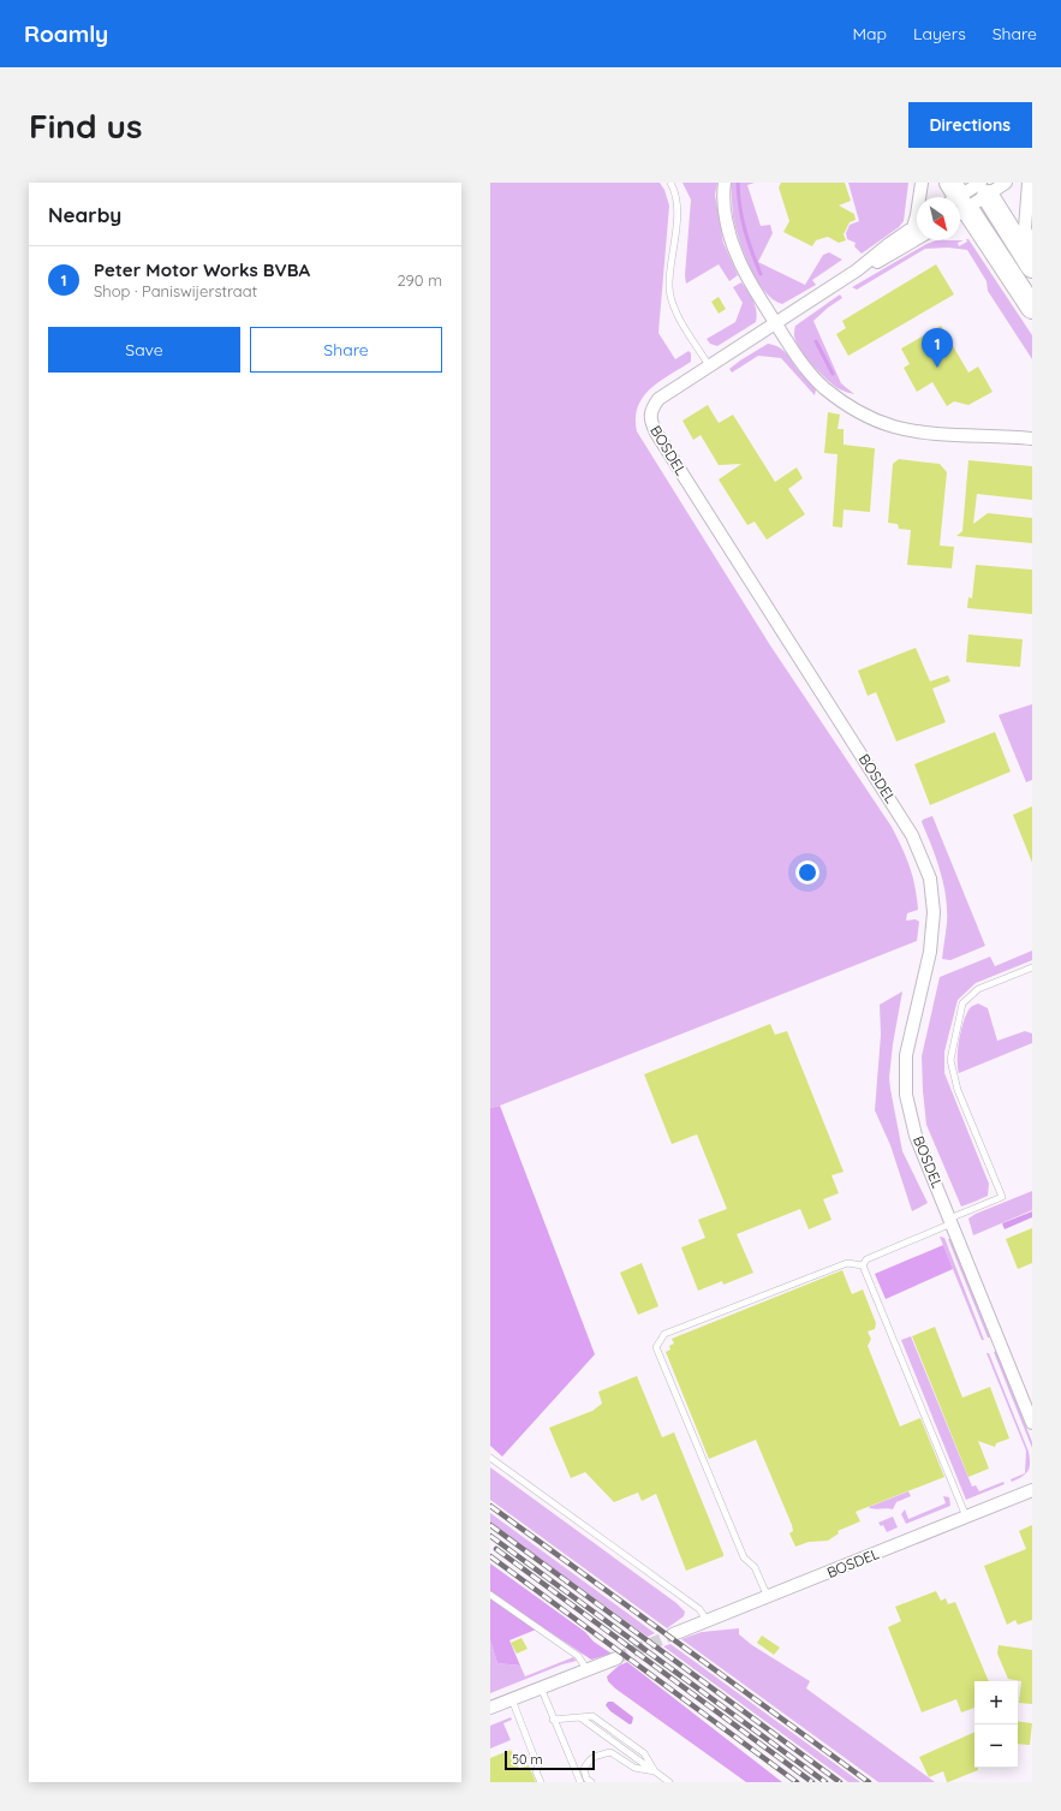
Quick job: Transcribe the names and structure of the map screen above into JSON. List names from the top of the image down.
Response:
{
  "streets": {
    "street": ["BOSDEL"]
  },
  "scale_bar": "50 m",
  "north": "bottom right",
  "page": {
    "header": "Roamly",
    "nav": ["Map", "Layers", "Share"],
    "buttons": [
      "Directions",
      ["Save", "Share"]
    ],
    "title": "Find us",
    "heading": "Nearby",
    "list": [
      {
        "mark": "1",
        "name": "Peter Motor Works BVBA",
        "note": "Shop · Paniswijerstraat",
        "value": "290 m"
      }
    ],
    "pins": "1",
    "map_buttons": ["+", "−"],
    "scale": "50 m"
  }
}
